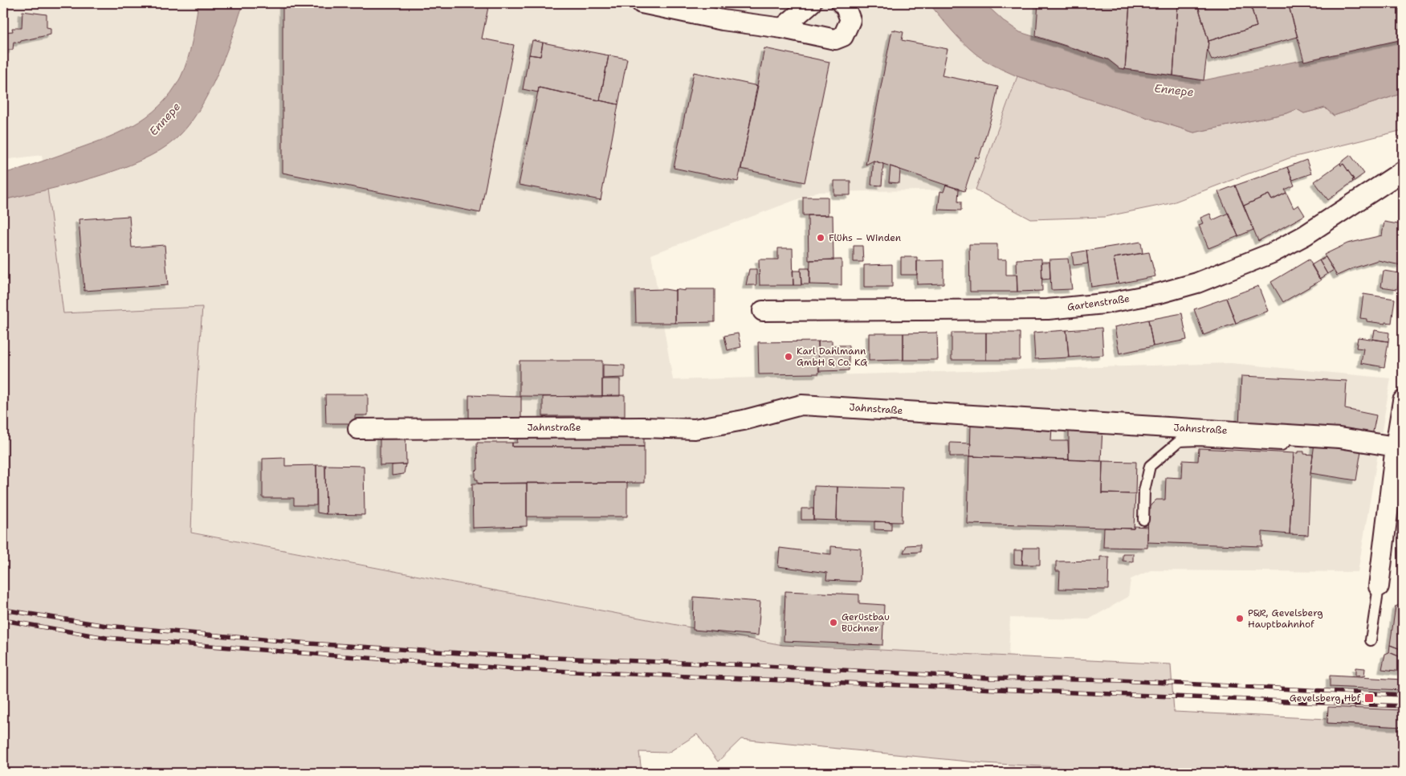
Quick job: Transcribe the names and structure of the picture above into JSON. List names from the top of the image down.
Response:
{
  "streets": {
    "street": ["Gartenstraße", "Jahnstraße"]
  },
  "water": ["Ennepe"],
  "places": {
    "other": [
      "Flühs – Winden",
      "Karl Dahlmann GmbH & Co. KG",
      "P&R, Gevelsberg Hauptbahnhof",
      "Gerüstbau Büchner"
    ],
    "transit": ["Gevelsberg Hbf"]
  }
}
